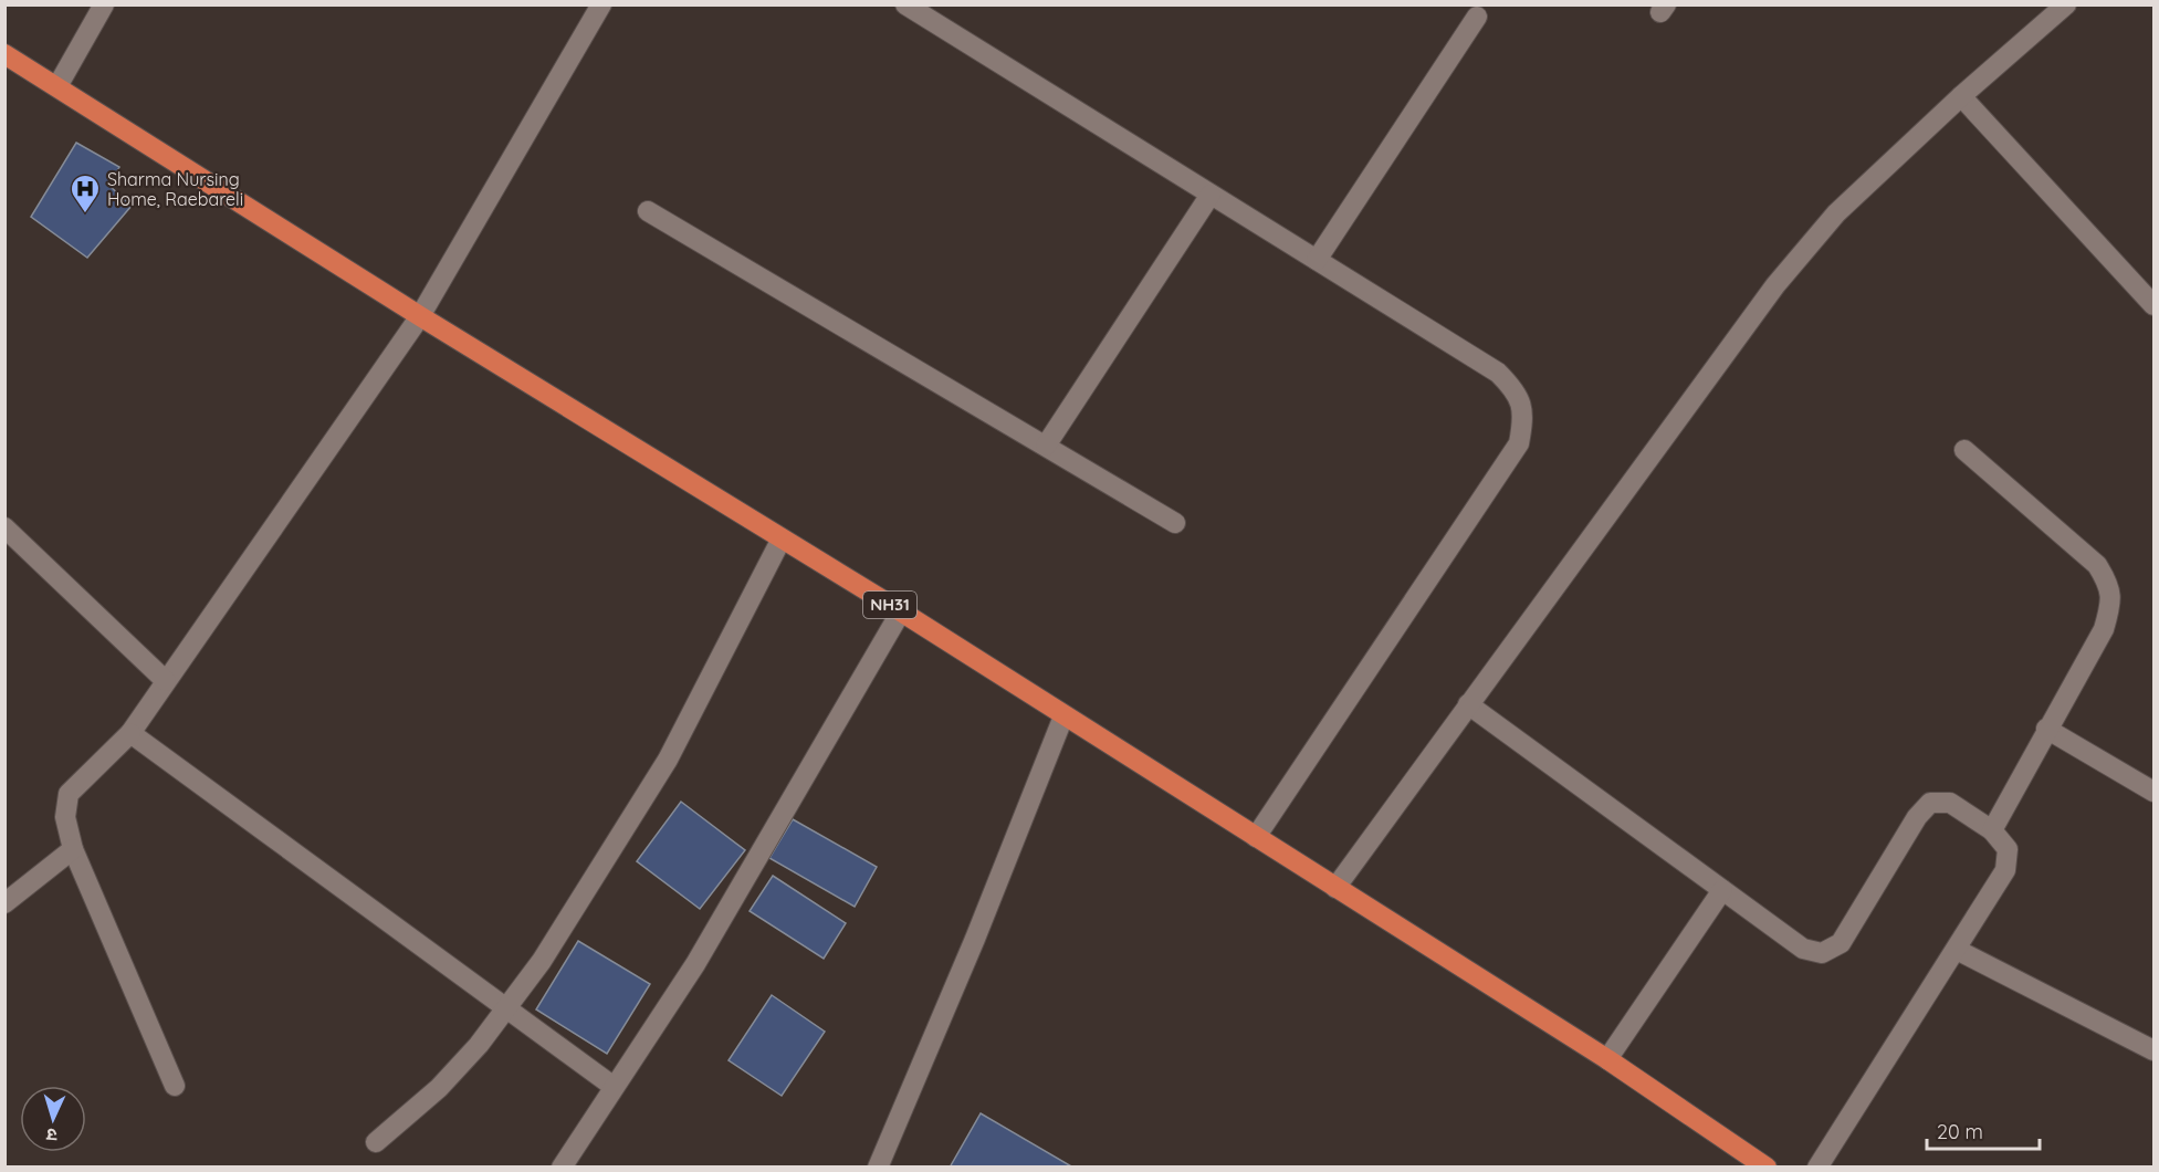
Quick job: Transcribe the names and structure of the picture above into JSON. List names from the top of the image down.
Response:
{
  "streets": {
    "highway": ["NH31"]
  },
  "places": {
    "hospital": ["Sharma Nursing Home, Raebareli"]
  },
  "scale_bar": "20 m",
  "north": "bottom"
}
